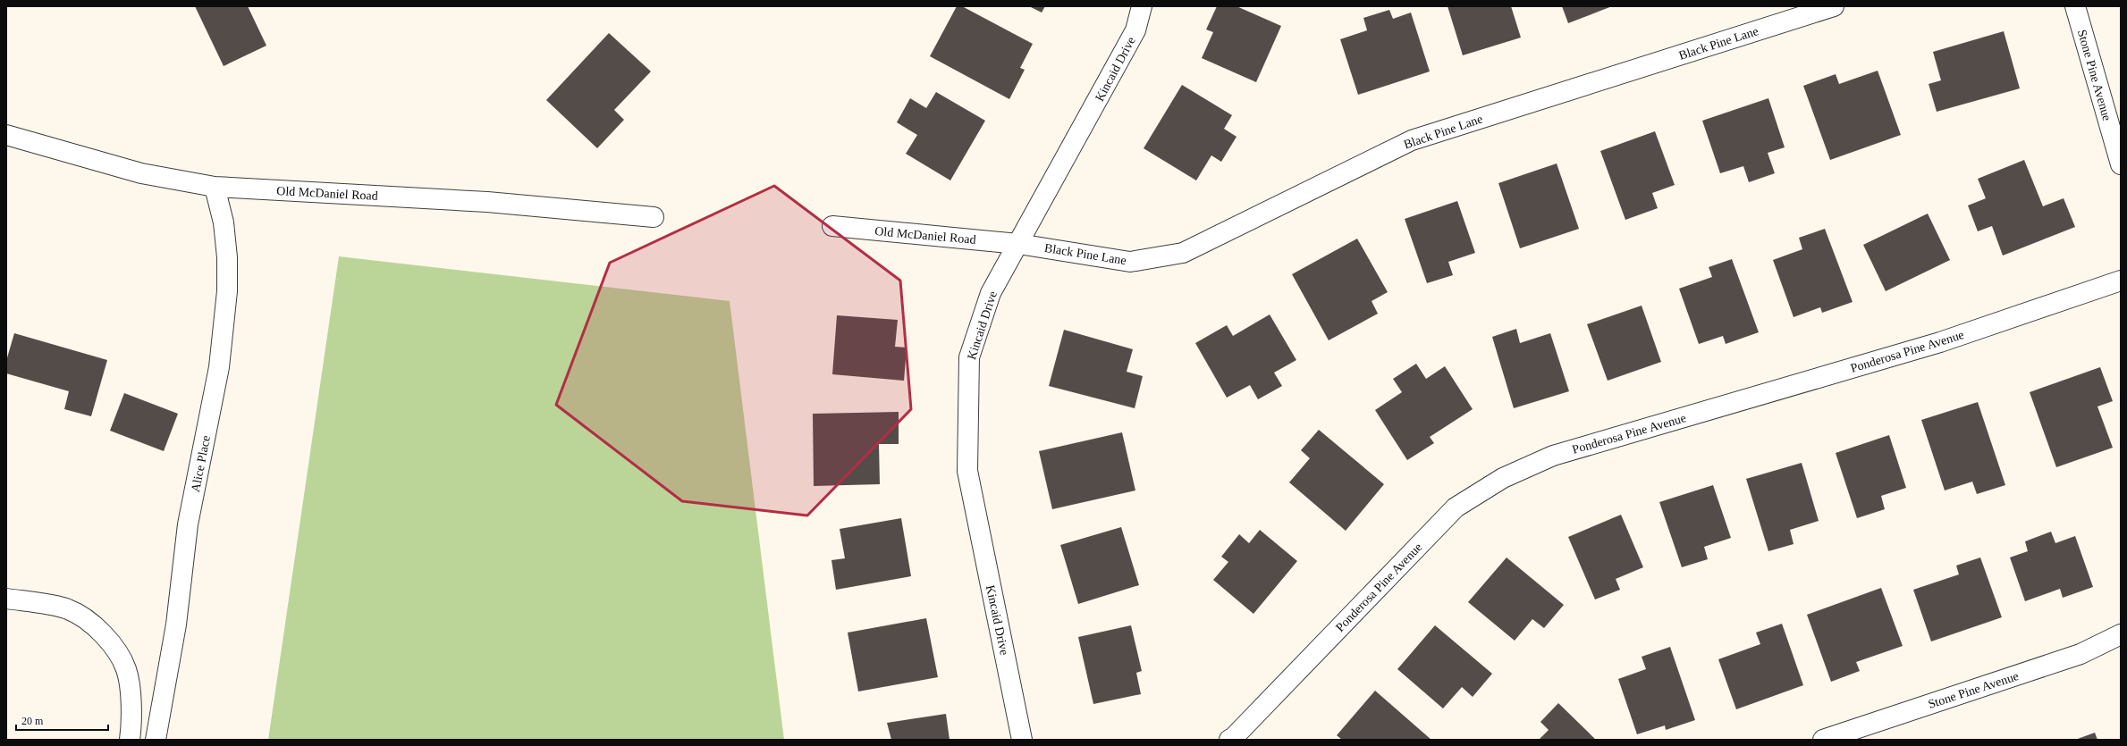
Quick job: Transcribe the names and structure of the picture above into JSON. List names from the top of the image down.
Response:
{
  "streets": {
    "street": [
      "Black Pine Lane",
      "Kincaid Drive",
      "Stone Pine Avenue",
      "Old McDaniel Road",
      "Ponderosa Pine Avenue",
      "Alice Place"
    ]
  },
  "crossings": [
    ["Black Pine Lane", "Kincaid Drive"],
    ["Black Pine Lane", "Old McDaniel Road"],
    ["Kincaid Drive", "Old McDaniel Road"],
    ["Old McDaniel Road", "Alice Place"]
  ],
  "scale_bar": "20 m"
}
